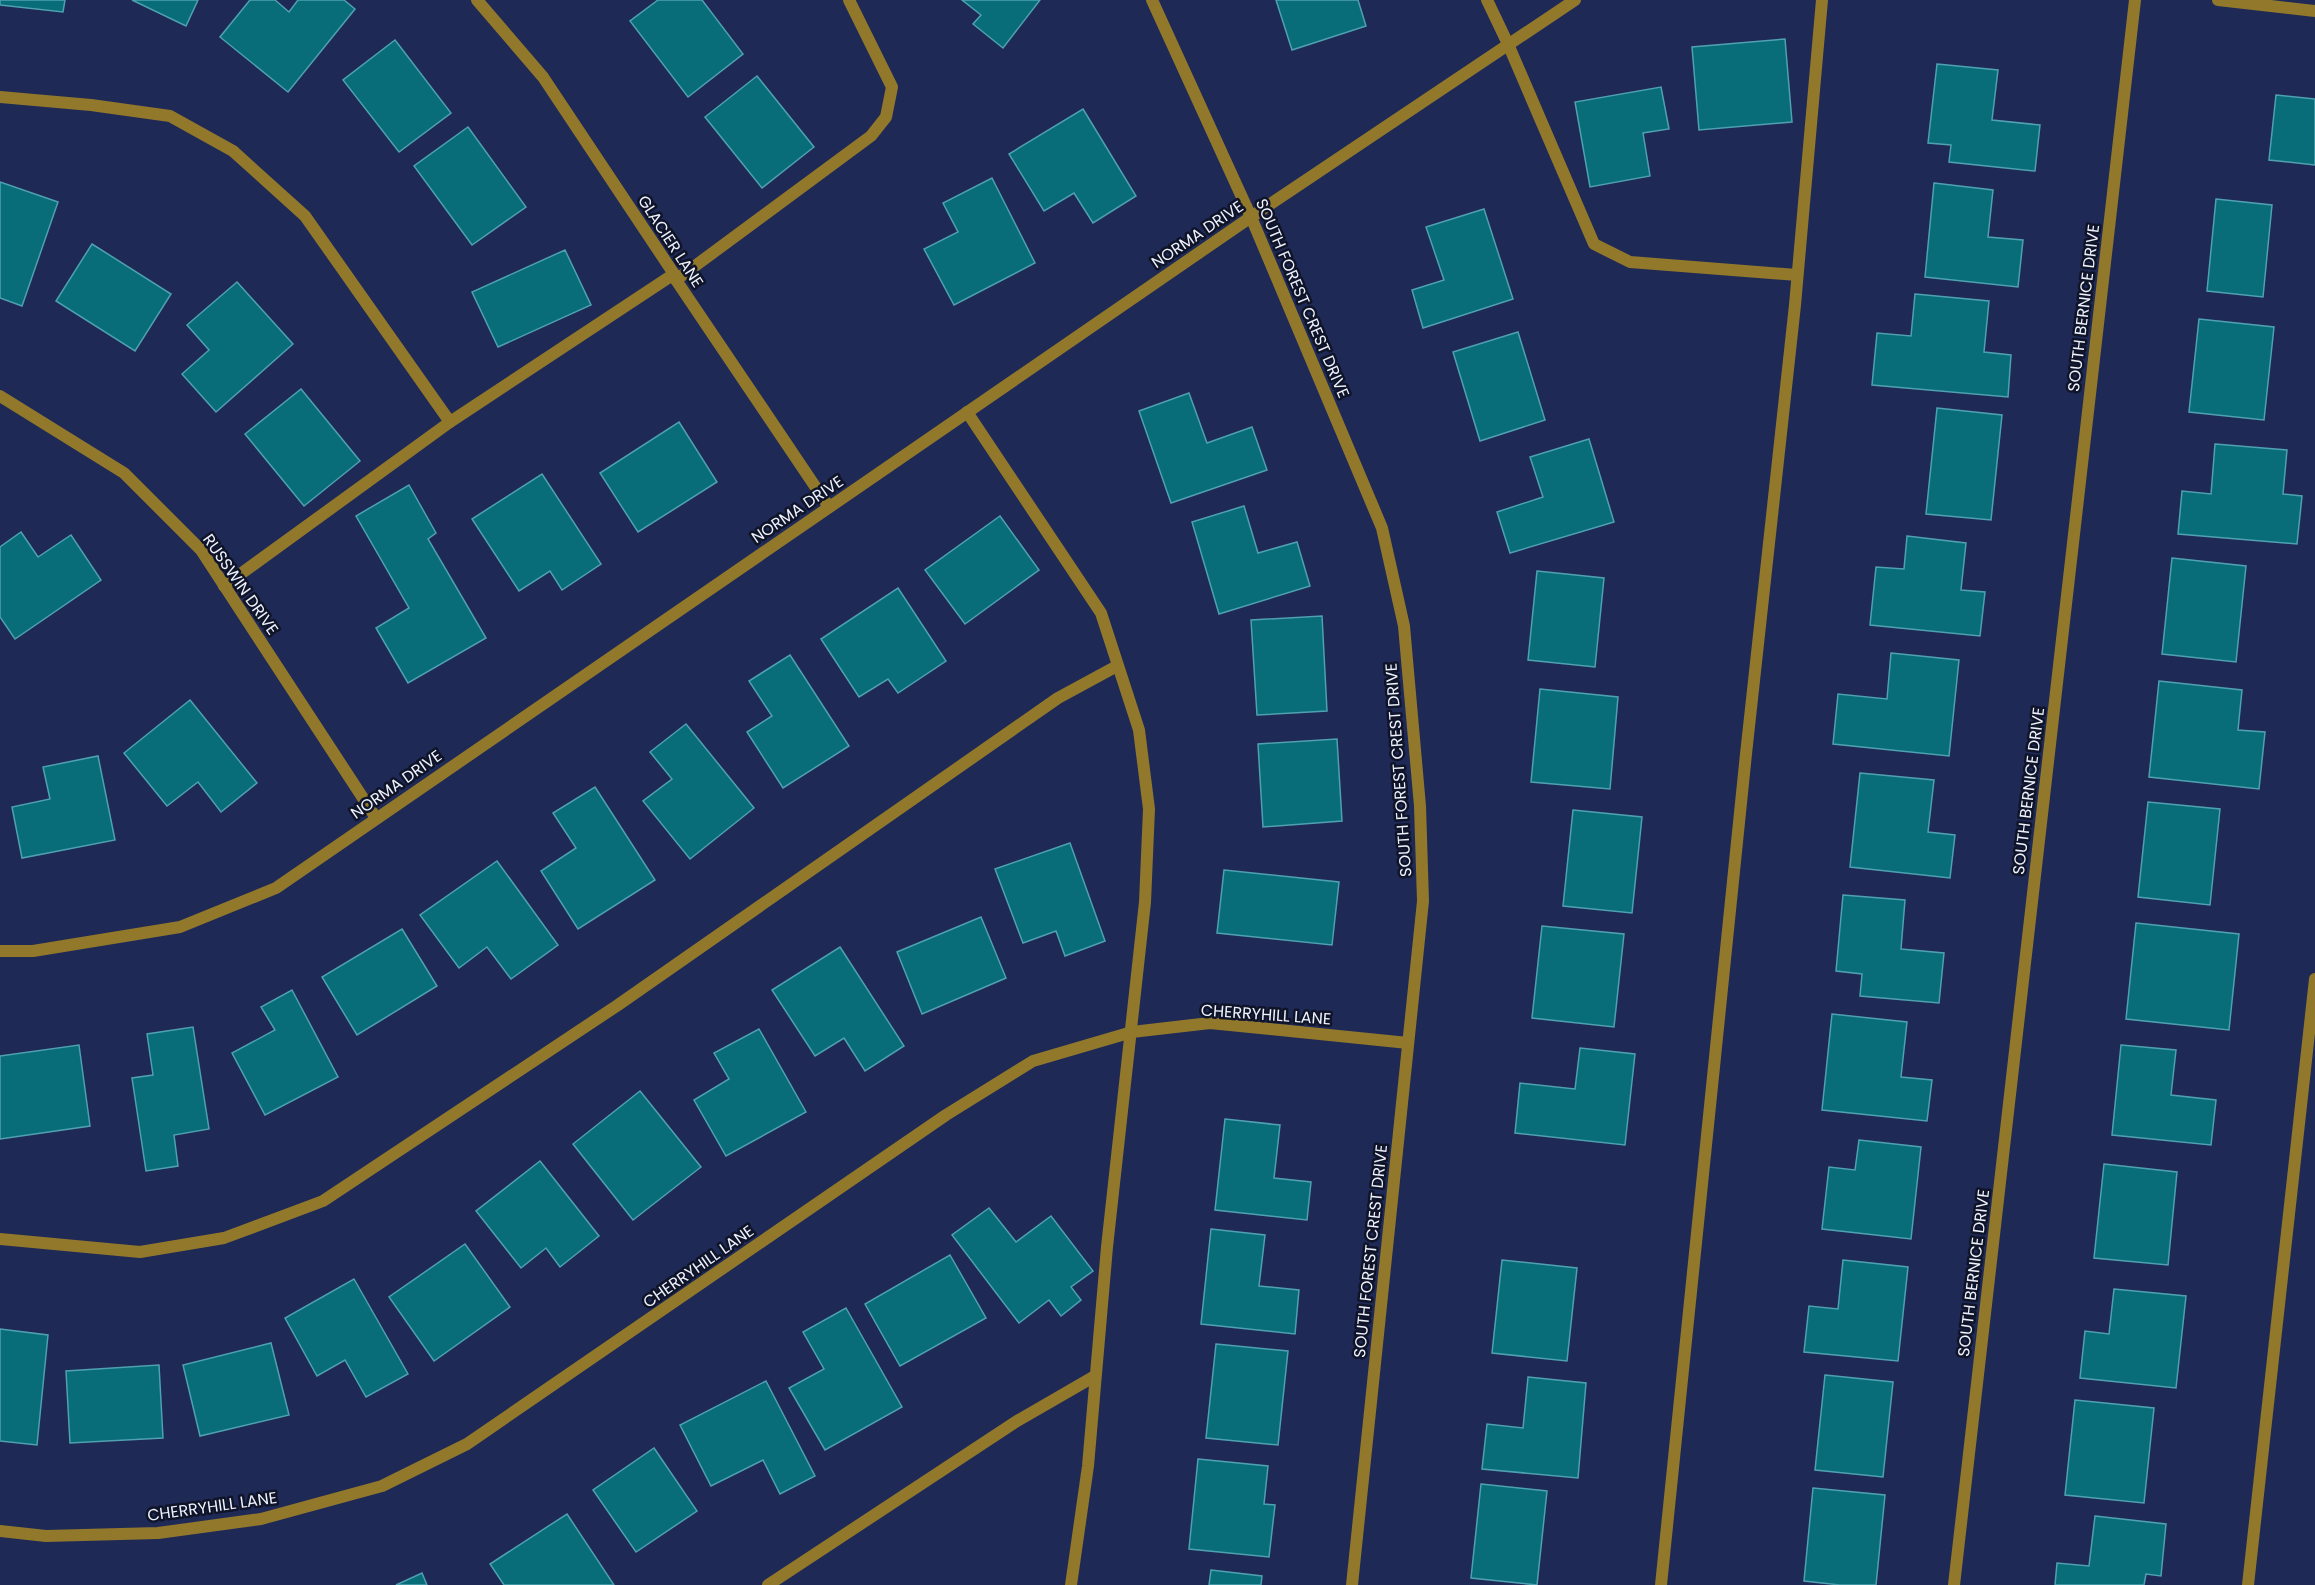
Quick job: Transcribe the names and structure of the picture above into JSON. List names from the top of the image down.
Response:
{
  "streets": {
    "street": [
      "NORMA DRIVE",
      "GLACIER LANE",
      "SOUTH FOREST CREST DRIVE",
      "SOUTH BERNICE DRIVE",
      "RUSSWIN DRIVE",
      "CHERRYHILL LANE"
    ]
  },
  "crossings": [
    ["NORMA DRIVE", "GLACIER LANE"],
    ["NORMA DRIVE", "SOUTH FOREST CREST DRIVE"],
    ["NORMA DRIVE", "RUSSWIN DRIVE"],
    ["SOUTH FOREST CREST DRIVE", "CHERRYHILL LANE"]
  ]
}
